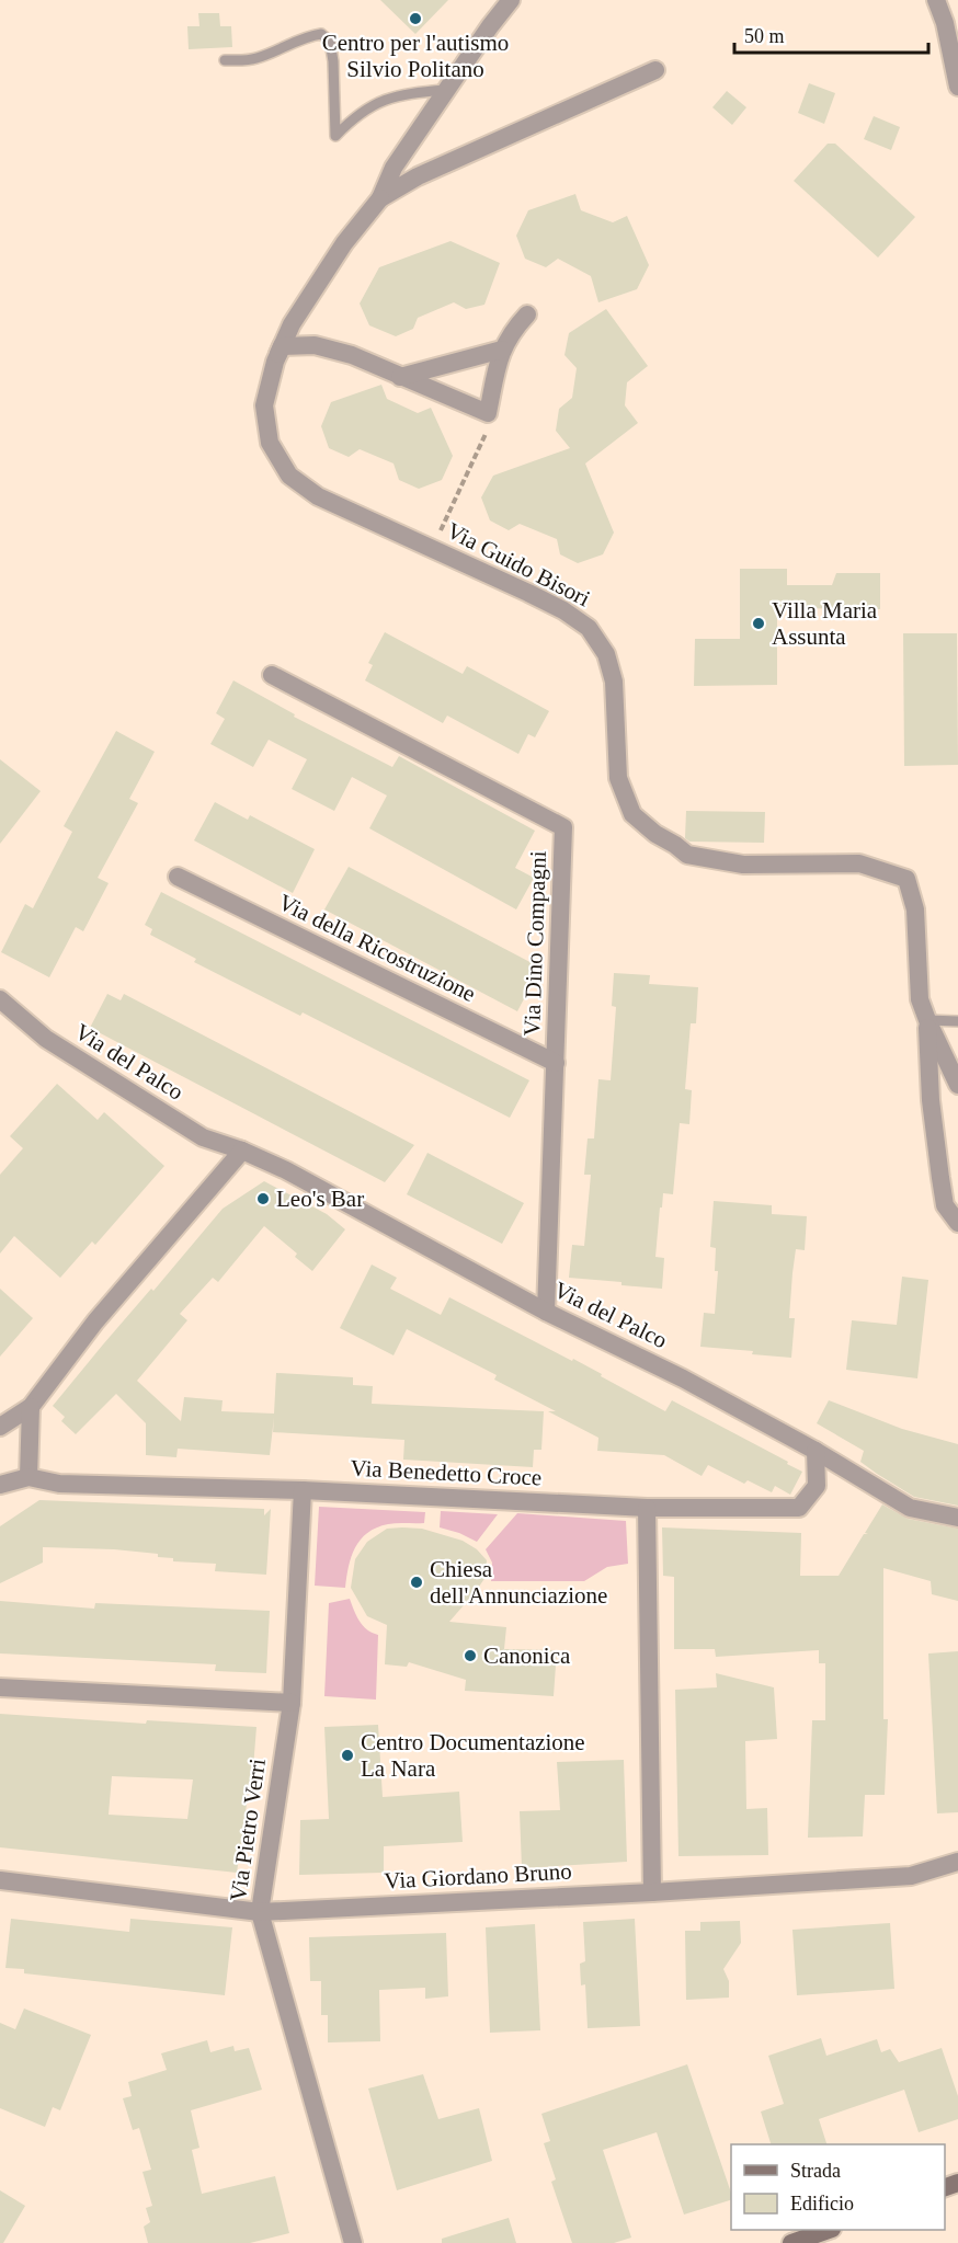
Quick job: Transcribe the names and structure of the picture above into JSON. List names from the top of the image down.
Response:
{
  "streets": {
    "street": [
      "Via Guido Bisori",
      "Via Dino Compagni",
      "Via della Ricostruzione",
      "Via del Palco",
      "Via Benedetto Croce",
      "Via Pietro Verri",
      "Via Giordano Bruno"
    ]
  },
  "crossings": [
    ["Via Dino Compagni", "Via della Ricostruzione"],
    ["Via Dino Compagni", "Via del Palco"],
    ["Via del Palco", "Via Benedetto Croce"],
    ["Via Benedetto Croce", "Via Pietro Verri"],
    ["Via Pietro Verri", "Via Giordano Bruno"]
  ],
  "places": [
    "Centro per l'autismo Silvio Politano",
    "Villa Maria Assunta",
    "Leo's Bar",
    "Chiesa dell'Annunciazione",
    "Canonica",
    "Centro Documentazione La Nara"
  ],
  "legend": ["Strada", "Edificio"],
  "scale_bar": "50 m"
}
